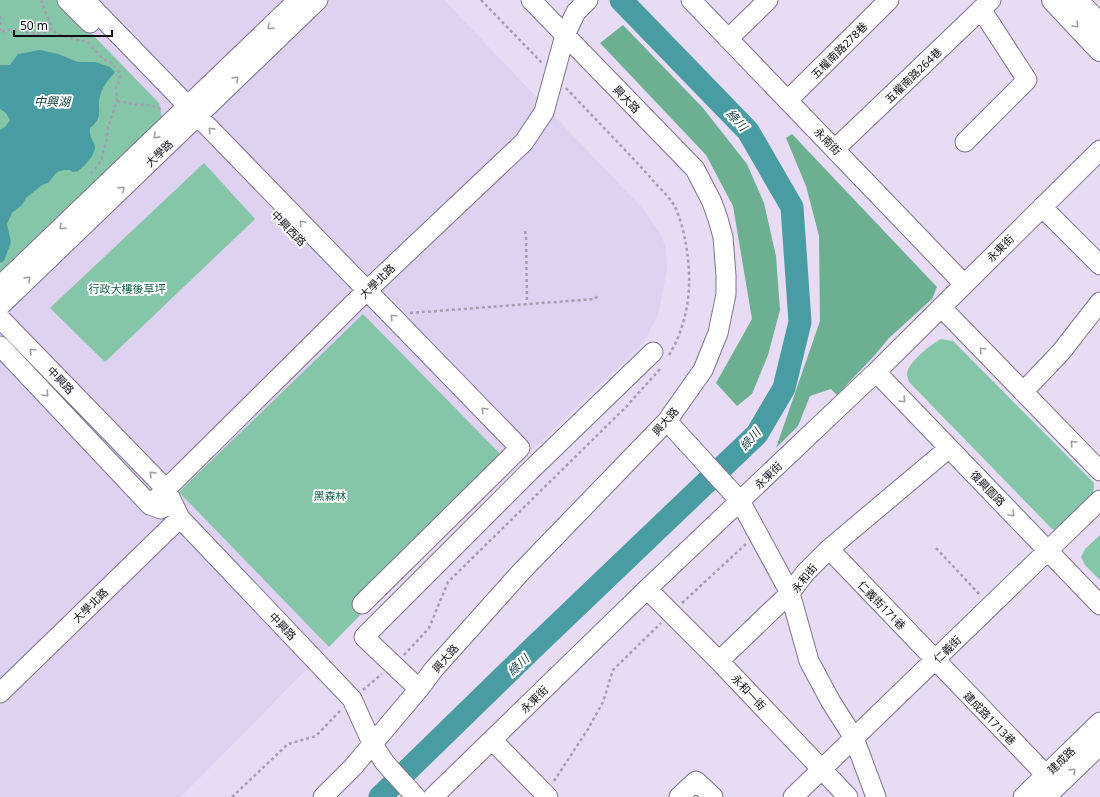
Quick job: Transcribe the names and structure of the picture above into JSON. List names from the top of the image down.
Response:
{
  "streets": {
    "street": [
      "五權南路278巷",
      "五權南路264巷",
      "興大路",
      "永南街",
      "大學路",
      "中興西路",
      "永東街",
      "大學北路",
      "中興路",
      "復興園路",
      "永和街",
      "仁義街171巷",
      "仁義街",
      "永和一街",
      "建成路1713巷",
      "建成路"
    ]
  },
  "crossings": [
    ["五權南路278巷", "永南街"],
    ["五權南路264巷", "永南街"],
    ["興大路", "大學北路"],
    ["興大路", "中興路"],
    ["永南街", "永東街"],
    ["大學路", "中興西路"],
    ["中興西路", "大學北路"],
    ["永東街", "復興園路"],
    ["永東街", "永和一街"],
    ["大學北路", "中興路"],
    ["復興園路", "永和街"],
    ["復興園路", "仁義街"],
    ["永和街", "仁義街171巷"],
    ["永和街", "仁義街"],
    ["仁義街171巷", "仁義街"],
    ["仁義街171巷", "建成路1713巷"],
    ["仁義街", "永和一街"],
    ["仁義街", "建成路1713巷"],
    ["建成路1713巷", "建成路"]
  ],
  "water": ["中興湖", "綠川"],
  "parks": ["行政大樓後草坪", "黑森林"],
  "scale_bar": "50 m"
}
